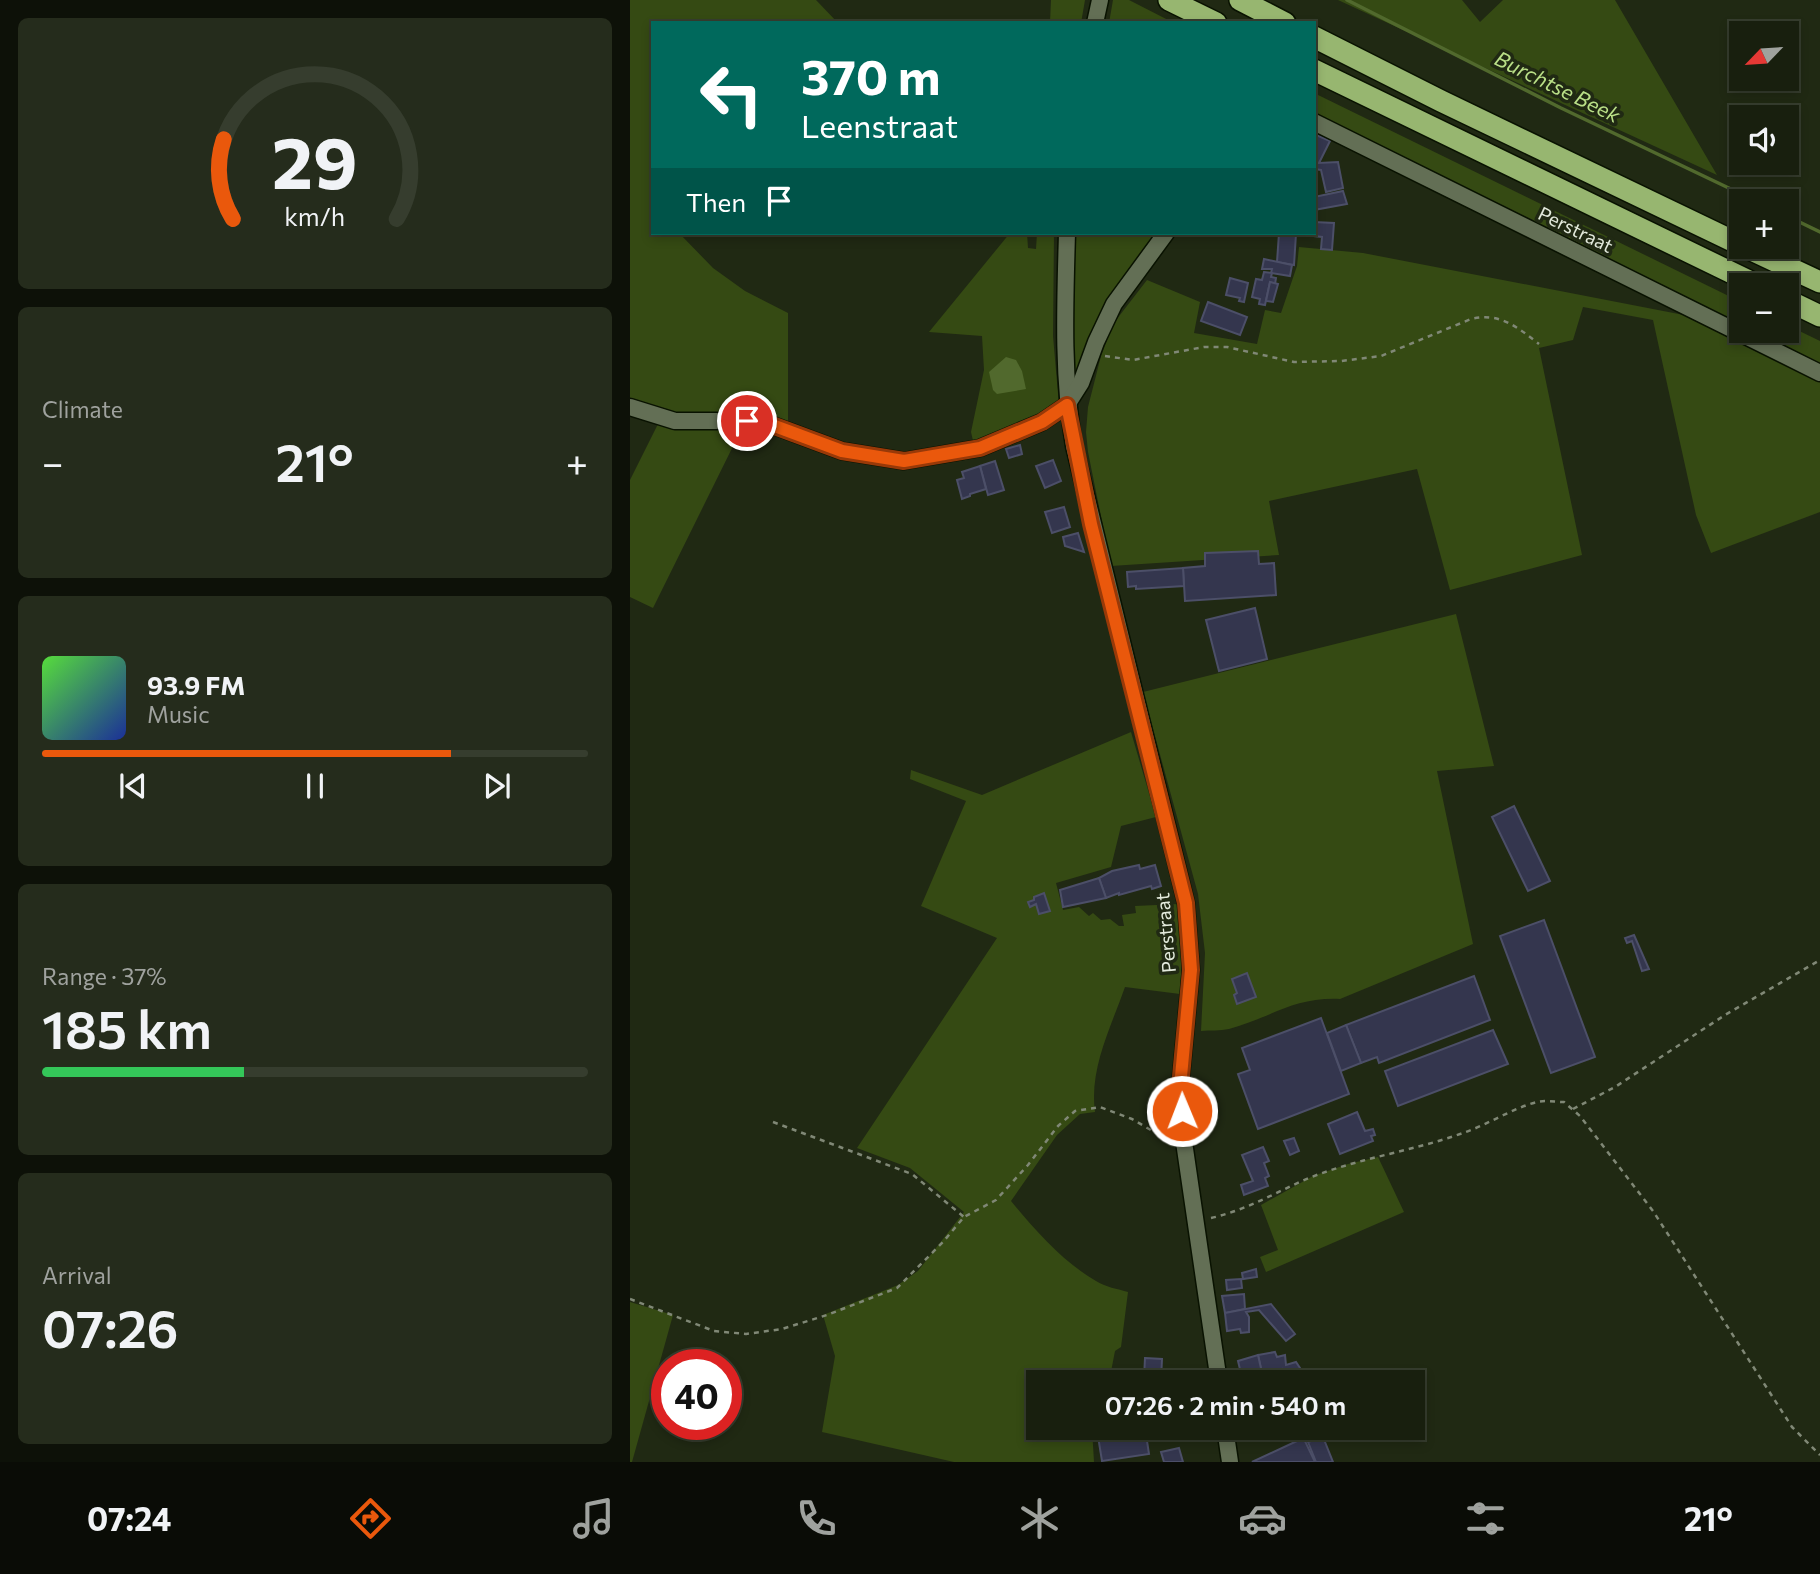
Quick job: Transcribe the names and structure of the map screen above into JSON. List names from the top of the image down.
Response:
{
  "streets": {
    "street": ["Perstraat"]
  },
  "water": ["Burchtse Beek"],
  "north": "bottom left",
  "page": {
    "map_buttons": ["+", "−"],
    "turn": ["370 m", "Leenstraat"],
    "then": "Then",
    "tile": [
      "Climate",
      ["Range · 37%", "185 km"],
      ["Arrival", "07:26"]
    ],
    "heat": ["−", "21°", "+"],
    "song": ["93.9 FM", "Music"],
    "limit": "40",
    "trip": "07:26 · 2 min · 540 m",
    "tabs": ["07:24", "21°"],
    "gauge": ["29", "km/h"]
  }
}
